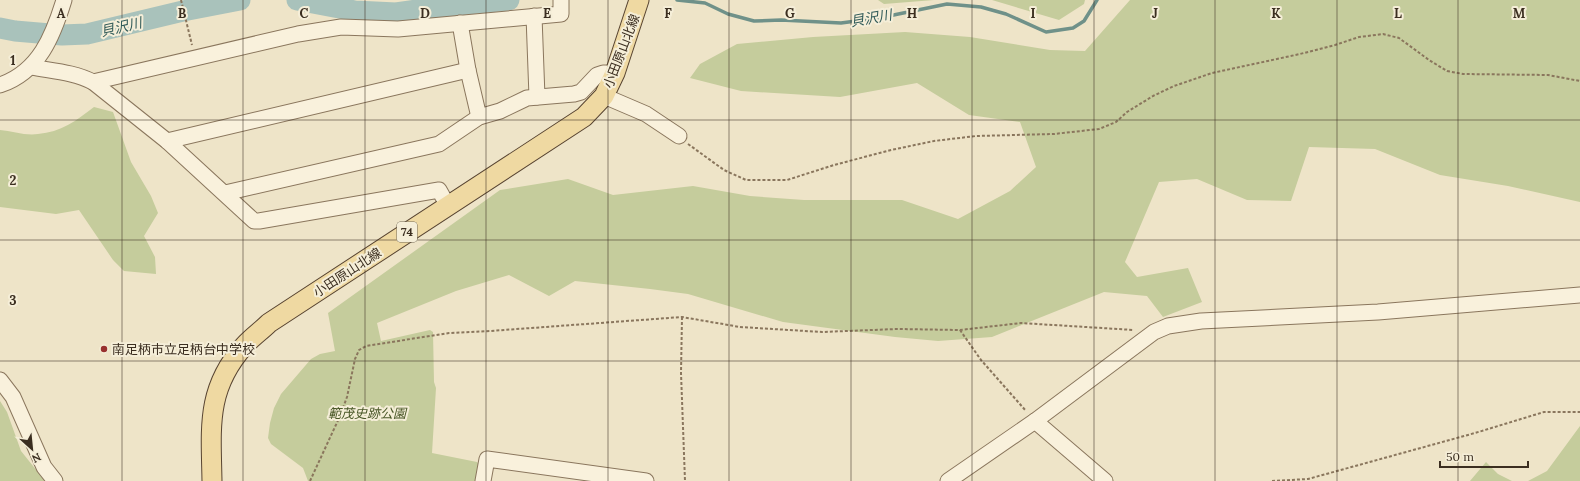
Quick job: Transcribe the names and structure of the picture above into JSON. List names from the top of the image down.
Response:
{
  "streets": {
    "main road": ["小田原山北線", "74"]
  },
  "water": ["貝沢川"],
  "parks": ["範茂史跡公園"],
  "places": ["南足柄市立足柄台中学校"],
  "scale_bar": "50 m",
  "north": "bottom right",
  "grid": {
    "columns": [
      "A",
      "B",
      "C",
      "D",
      "E",
      "F",
      "G",
      "H",
      "I",
      "J",
      "K",
      "L",
      "M"
    ],
    "rows": ["1", "2", "3"]
  }
}
